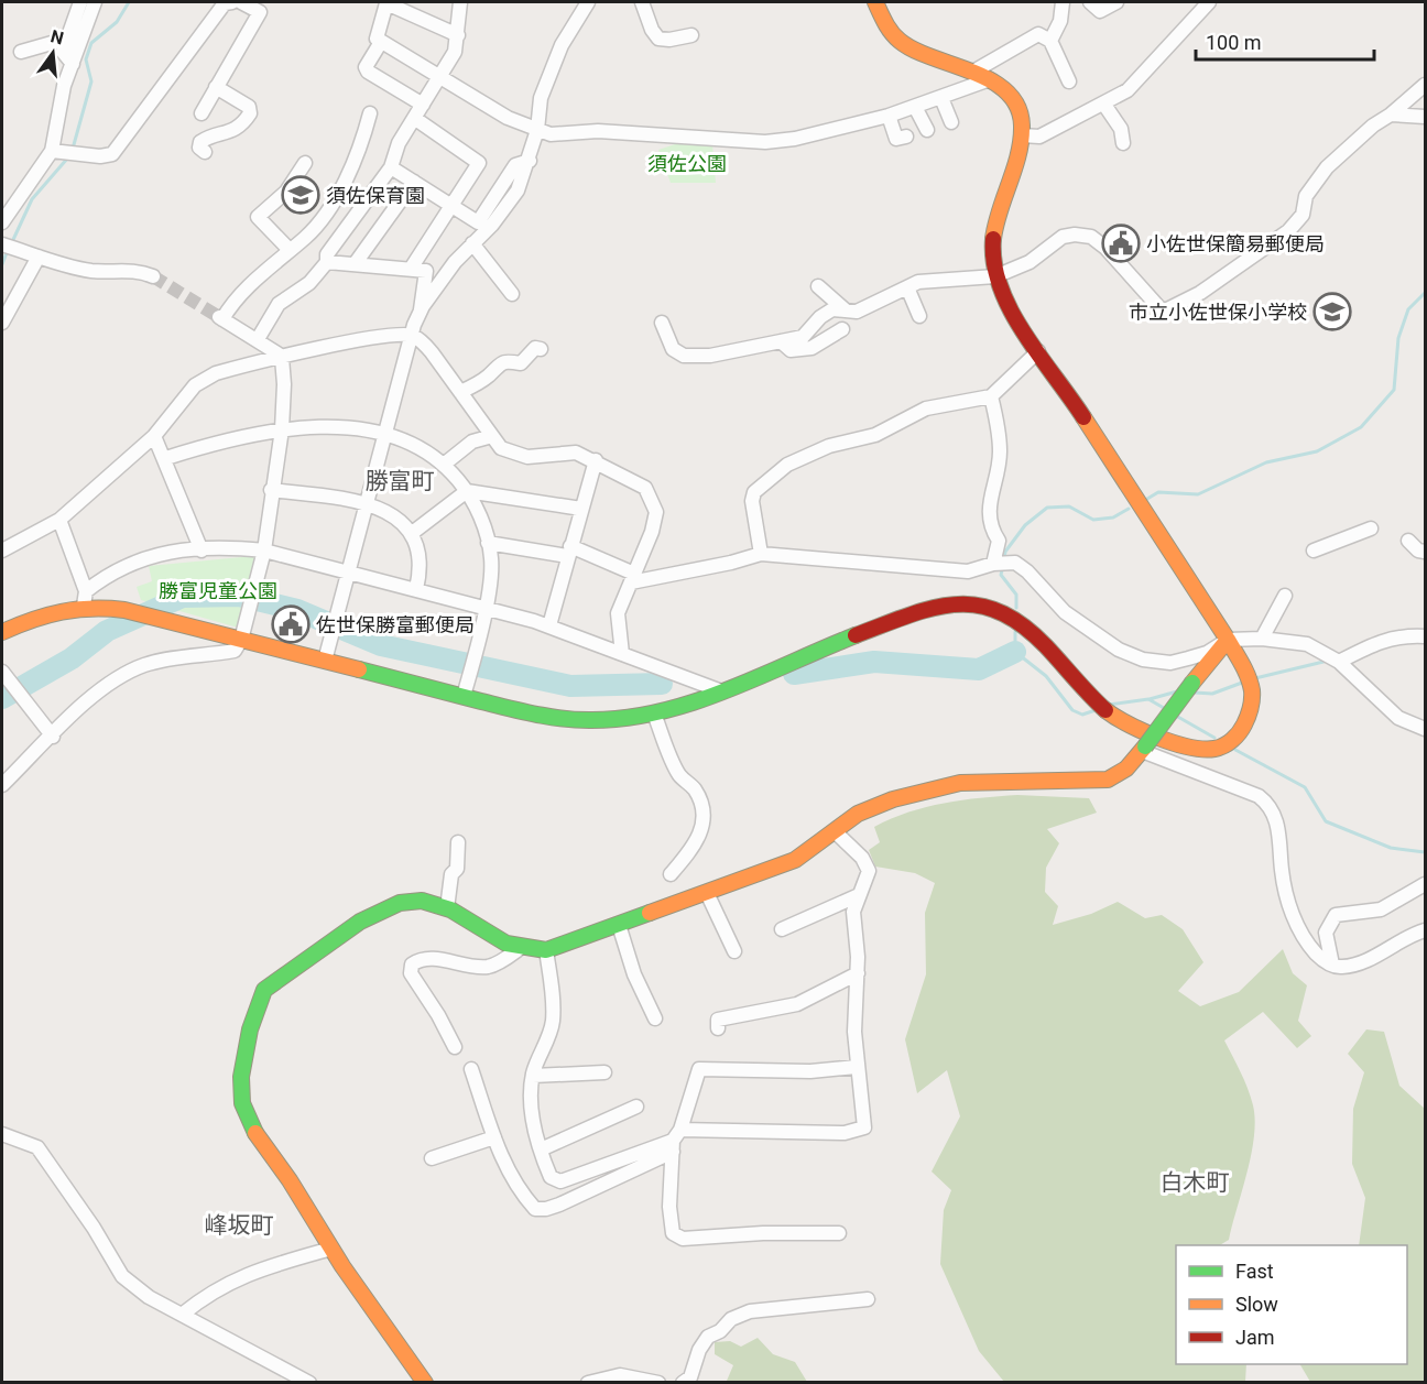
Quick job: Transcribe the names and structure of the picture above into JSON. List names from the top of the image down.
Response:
{
  "districts": ["勝富町", "白木町", "峰坂町"],
  "parks": ["須佐公園", "勝富児童公園"],
  "places": {
    "school or university": ["須佐保育園", "市立小佐世保小学校"],
    "public building": ["小佐世保簡易郵便局", "佐世保勝富郵便局"]
  },
  "legend": ["Fast", "Slow", "Jam"],
  "scale_bar": "100 m",
  "north": "top"
}
